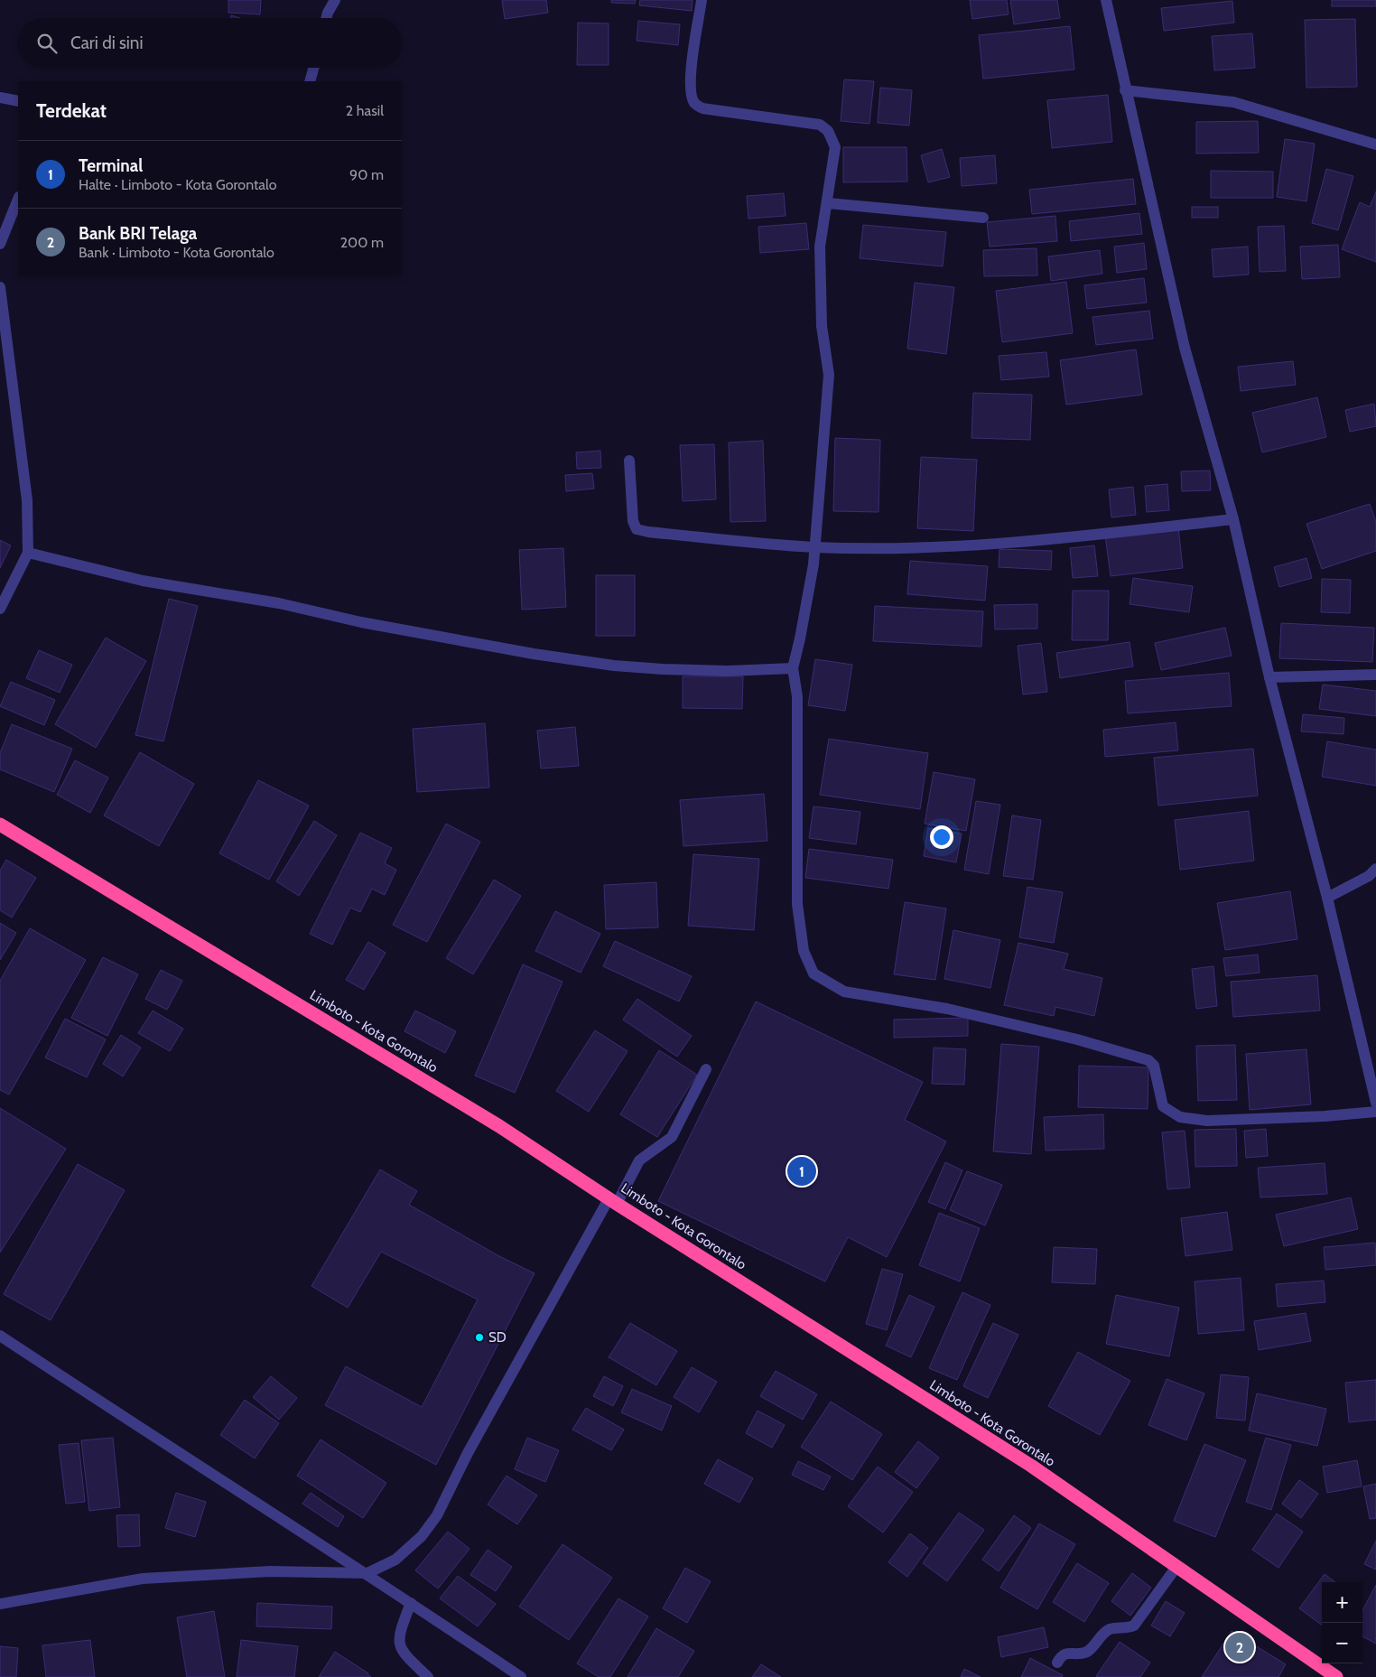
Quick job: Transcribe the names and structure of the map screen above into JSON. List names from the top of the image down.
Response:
{
  "streets": {
    "highway": ["Limboto - Kota Gorontalo"]
  },
  "places": ["SD"],
  "page": {
    "search": "Cari di sini",
    "heading": ["Terdekat", "2 hasil"],
    "list": [
      {
        "mark": "1",
        "name": "Terminal",
        "note": "Halte · Limboto - Kota Gorontalo",
        "value": "90 m"
      },
      {
        "mark": "2",
        "name": "Bank BRI Telaga",
        "note": "Bank · Limboto - Kota Gorontalo",
        "value": "200 m"
      }
    ],
    "pins": ["1", "2"],
    "map_buttons": ["+", "−"]
  }
}
